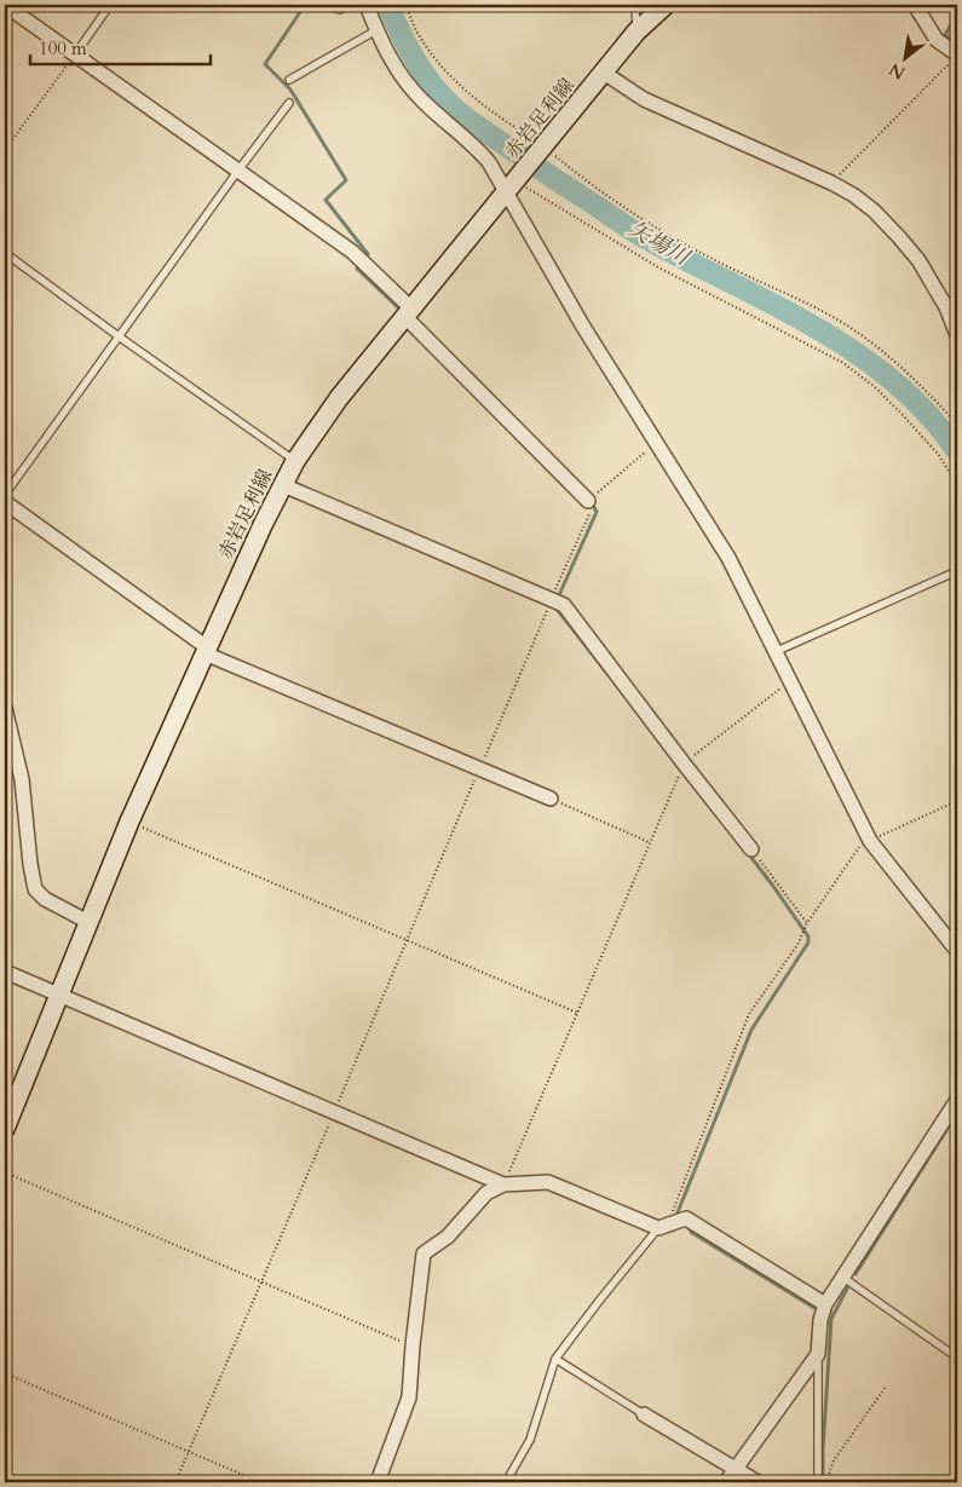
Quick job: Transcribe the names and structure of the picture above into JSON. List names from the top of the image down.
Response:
{
  "streets": {
    "main road": ["赤岩足利線"]
  },
  "water": ["矢場川"],
  "scale_bar": "100 m",
  "north": "bottom left"
}
